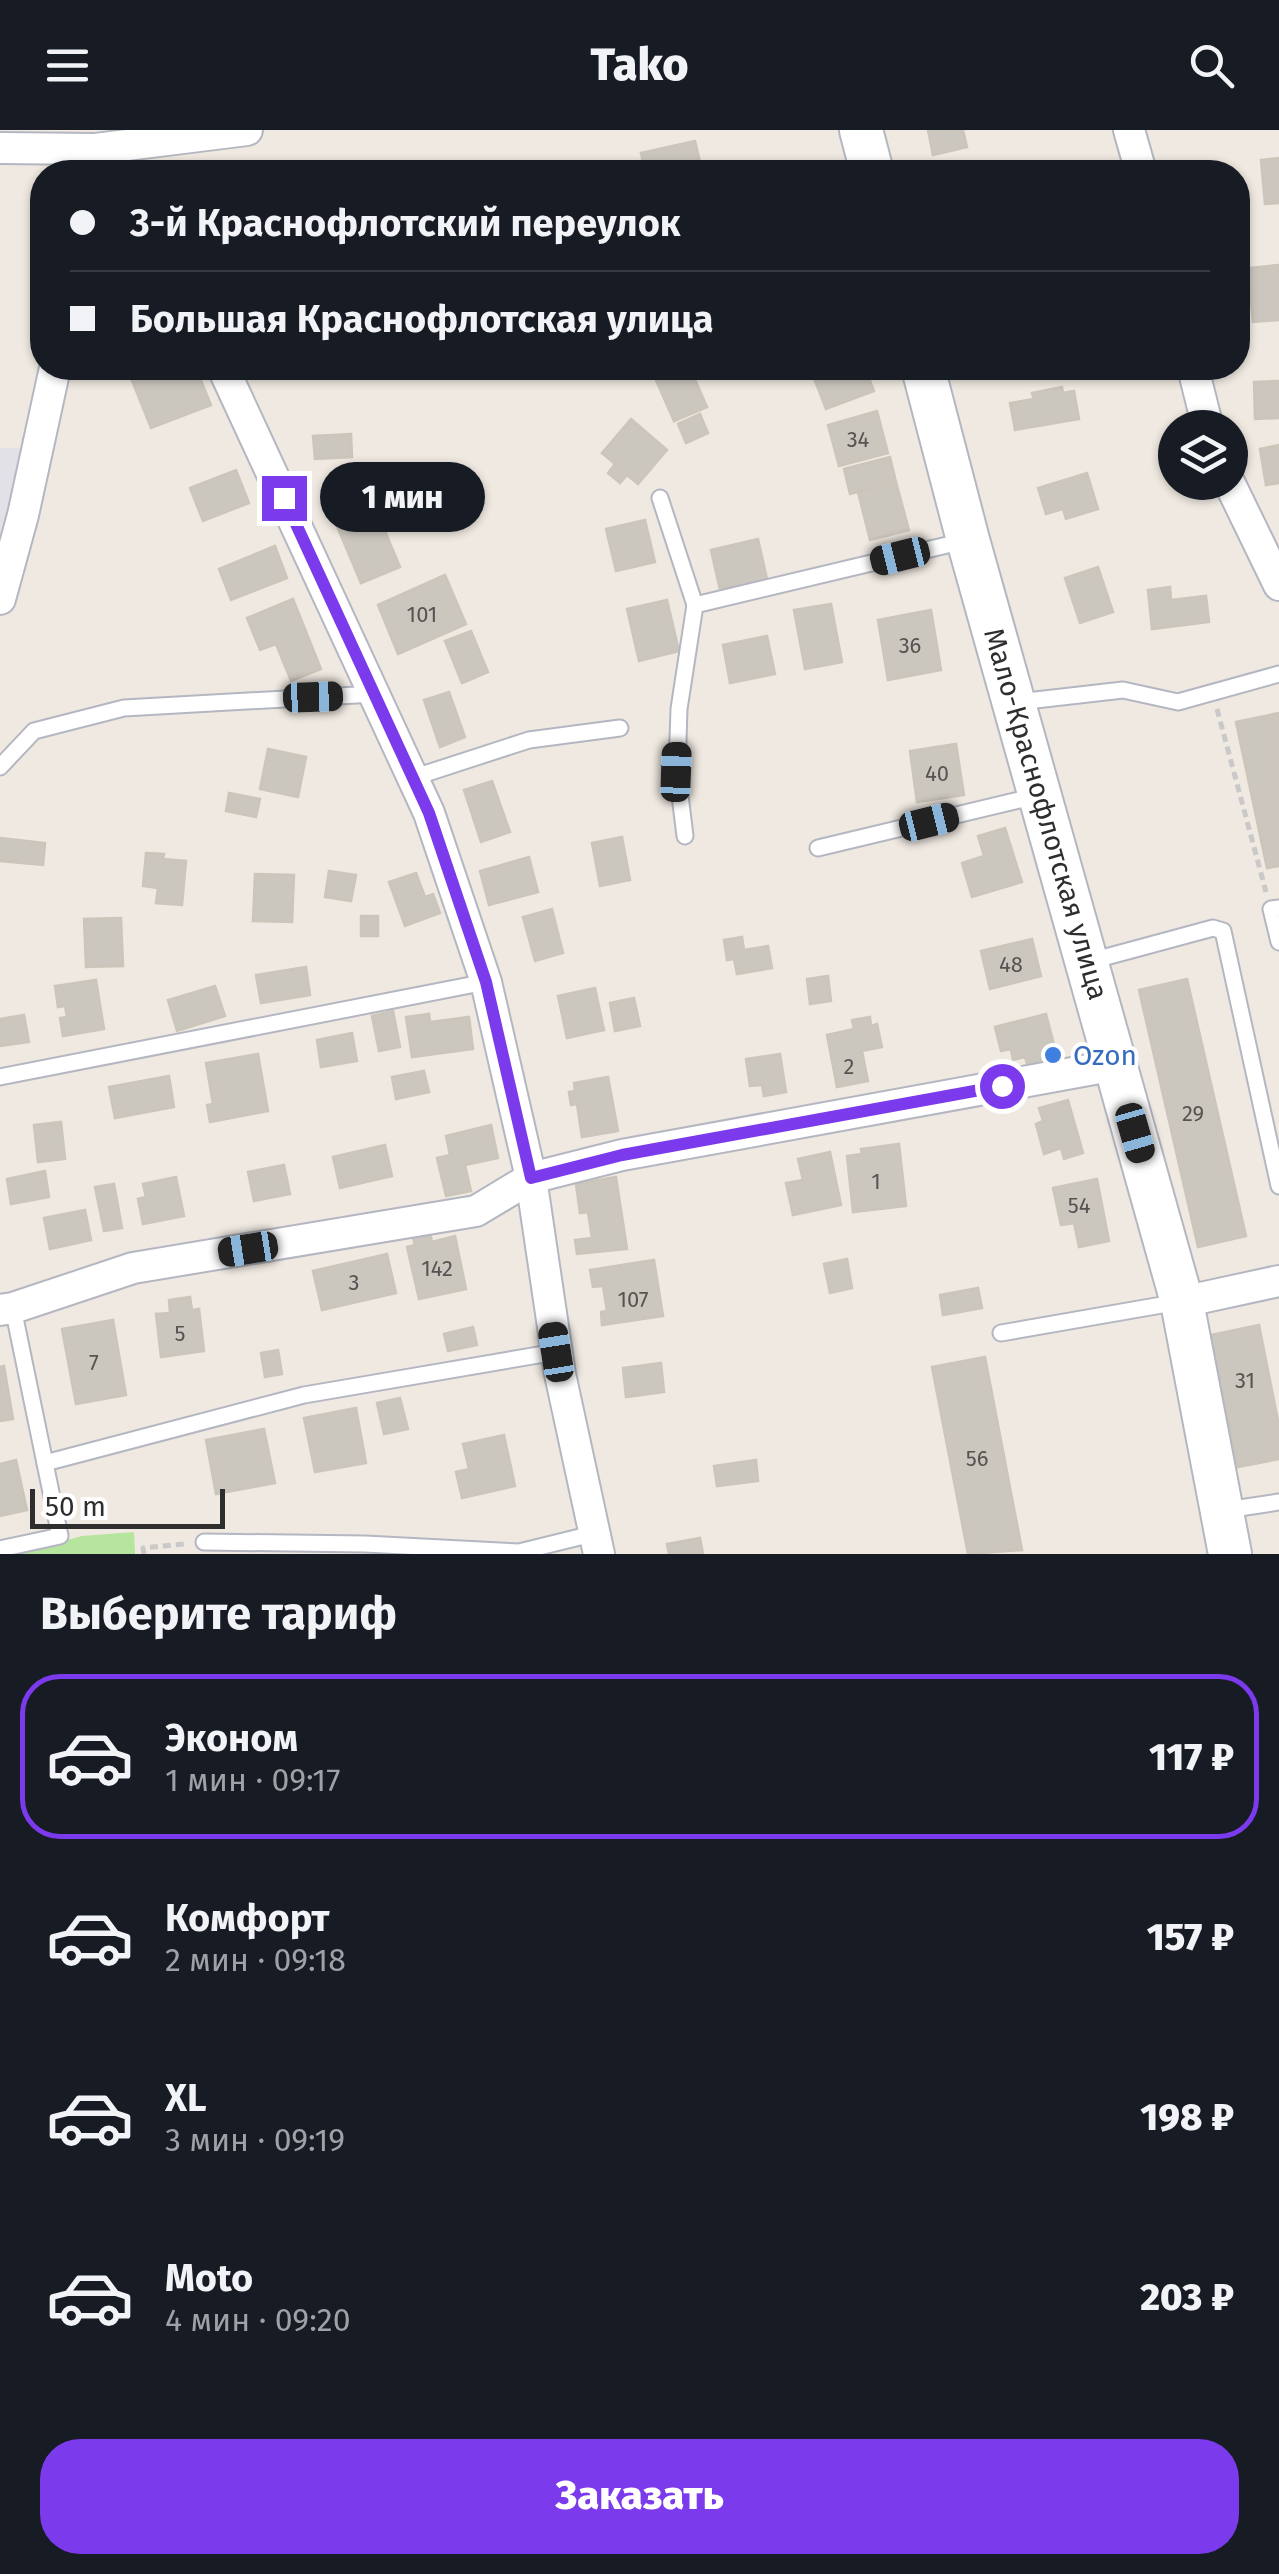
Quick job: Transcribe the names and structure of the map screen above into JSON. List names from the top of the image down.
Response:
{
  "streets": {
    "street": ["Мало-Краснофлотская улица"]
  },
  "places": ["Ozon"],
  "house_numbers": [
    "34",
    "101",
    "36",
    "40",
    "48",
    "2",
    "29",
    "1",
    "54",
    "142",
    "3",
    "107",
    "5",
    "7",
    "31",
    "56"
  ],
  "scale_bar": "50 m",
  "page": {
    "header": "Tako",
    "banner": ["3-й Краснофлотский переулок", "Большая Краснофлотская улица"],
    "bubble": "1 мин",
    "scale": "50 m",
    "heading": "Выберите тариф",
    "list": [
      {
        "name": "Эконом",
        "note": "1 мин · 09:17",
        "value": "117 ₽"
      },
      {
        "name": "Комфорт",
        "note": "2 мин · 09:18",
        "value": "157 ₽"
      },
      {
        "name": "XL",
        "note": "3 мин · 09:19",
        "value": "198 ₽"
      },
      {
        "name": "Moto",
        "note": "4 мин · 09:20",
        "value": "203 ₽"
      }
    ],
    "buttons": "Заказать"
  }
}
